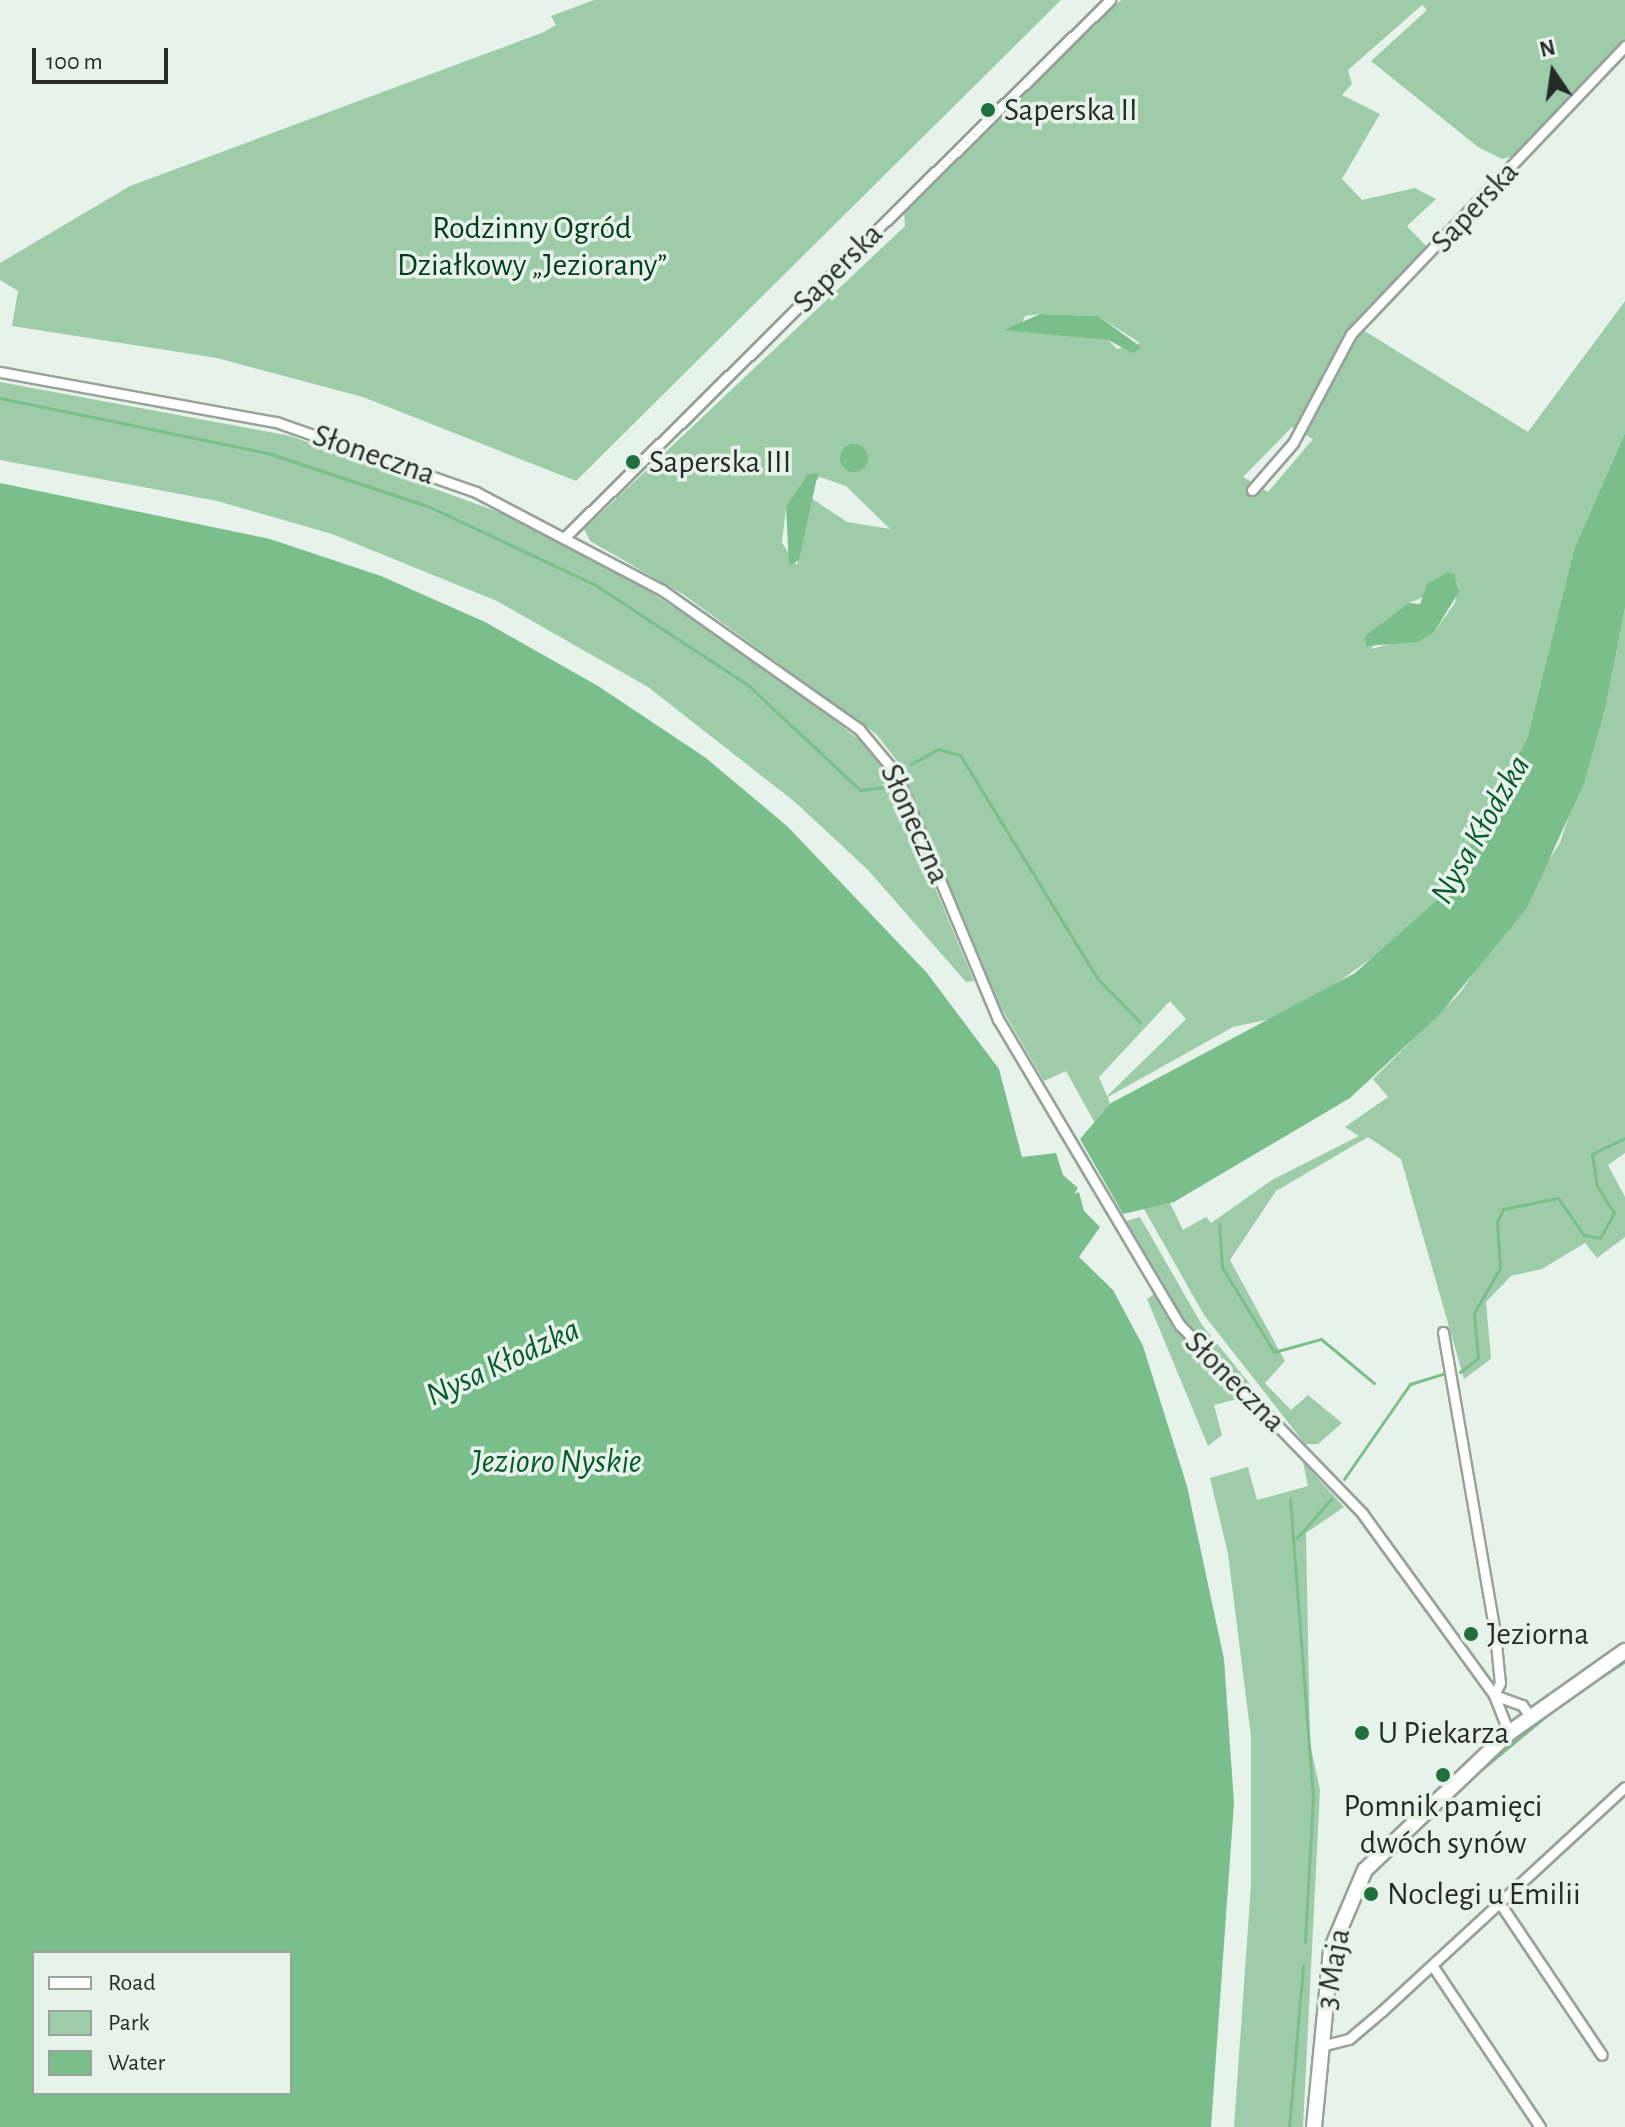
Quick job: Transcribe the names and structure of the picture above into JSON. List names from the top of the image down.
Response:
{
  "streets": {
    "street": ["Saperska", "Słoneczna", "3 Maja"]
  },
  "crossings": [
    ["Saperska", "Słoneczna"],
    ["Słoneczna", "3 Maja"]
  ],
  "water": ["Nysa Kłodzka", "Jezioro Nyskie"],
  "parks": ["Rodzinny Ogród Działkowy „Jeziorany”"],
  "places": [
    "Saperska II",
    "Saperska III",
    "Jeziorna",
    "U Piekarza",
    "Pomnik pamięci dwóch synów",
    "Noclegi u Emilii"
  ],
  "legend": ["Road", "Park", "Water"],
  "scale_bar": "100 m",
  "north": "top"
}
